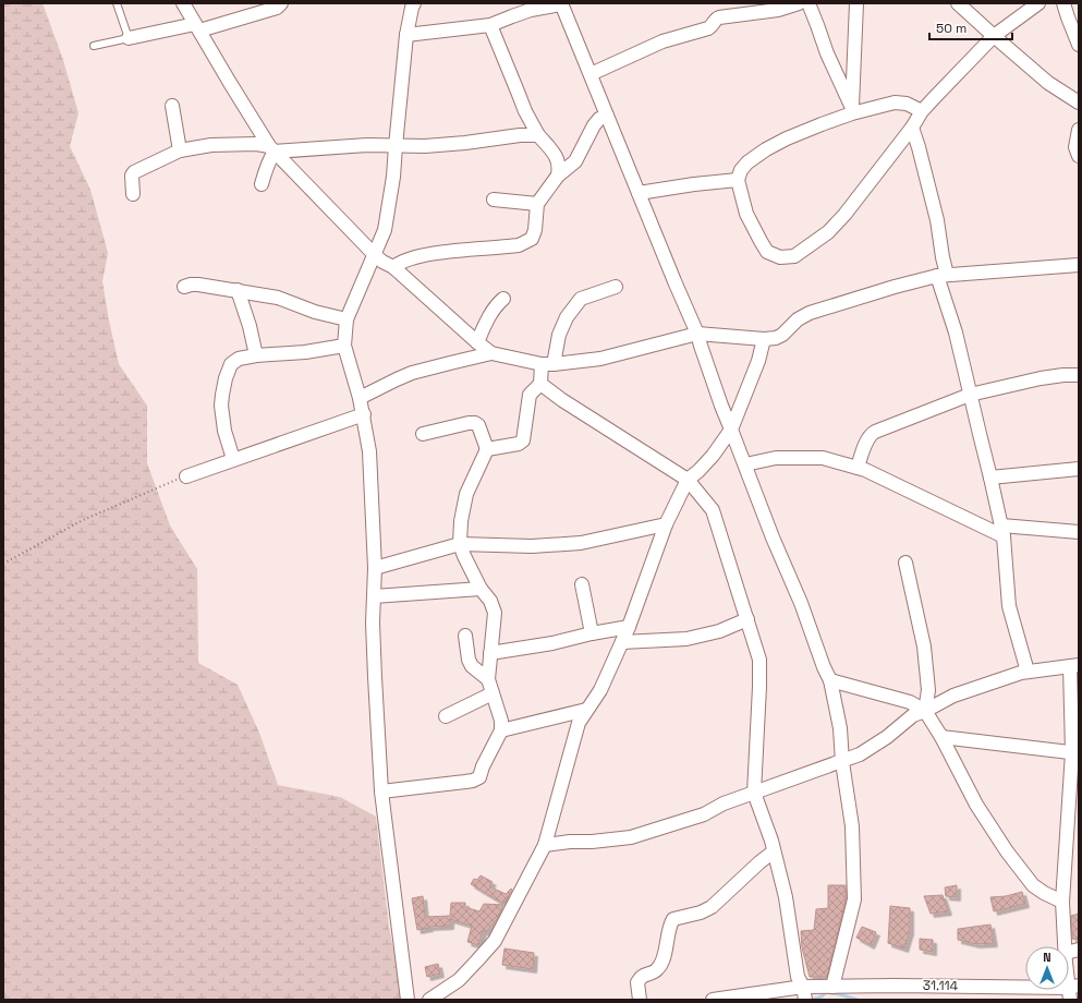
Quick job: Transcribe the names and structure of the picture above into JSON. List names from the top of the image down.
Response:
{
  "streets": {
    "street": ["31.114"]
  },
  "scale_bar": "50 m",
  "north": "top"
}
